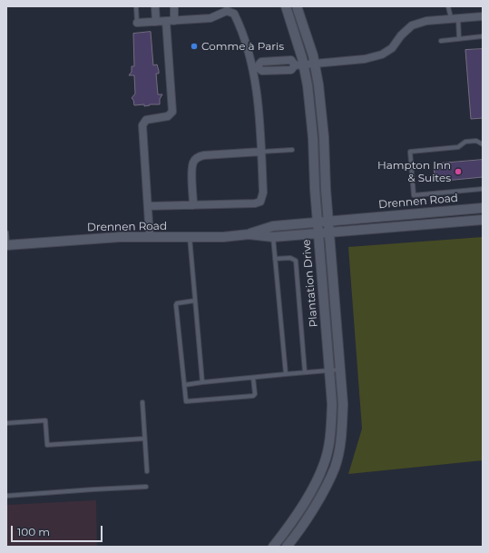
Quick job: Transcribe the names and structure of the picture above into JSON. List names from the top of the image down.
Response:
{
  "streets": {
    "street": ["Drennen Road", "Plantation Drive"]
  },
  "crossings": [
    ["Drennen Road", "Plantation Drive"]
  ],
  "places": ["Comme à Paris", "Hampton Inn & Suites"],
  "scale_bar": "100 m"
}
